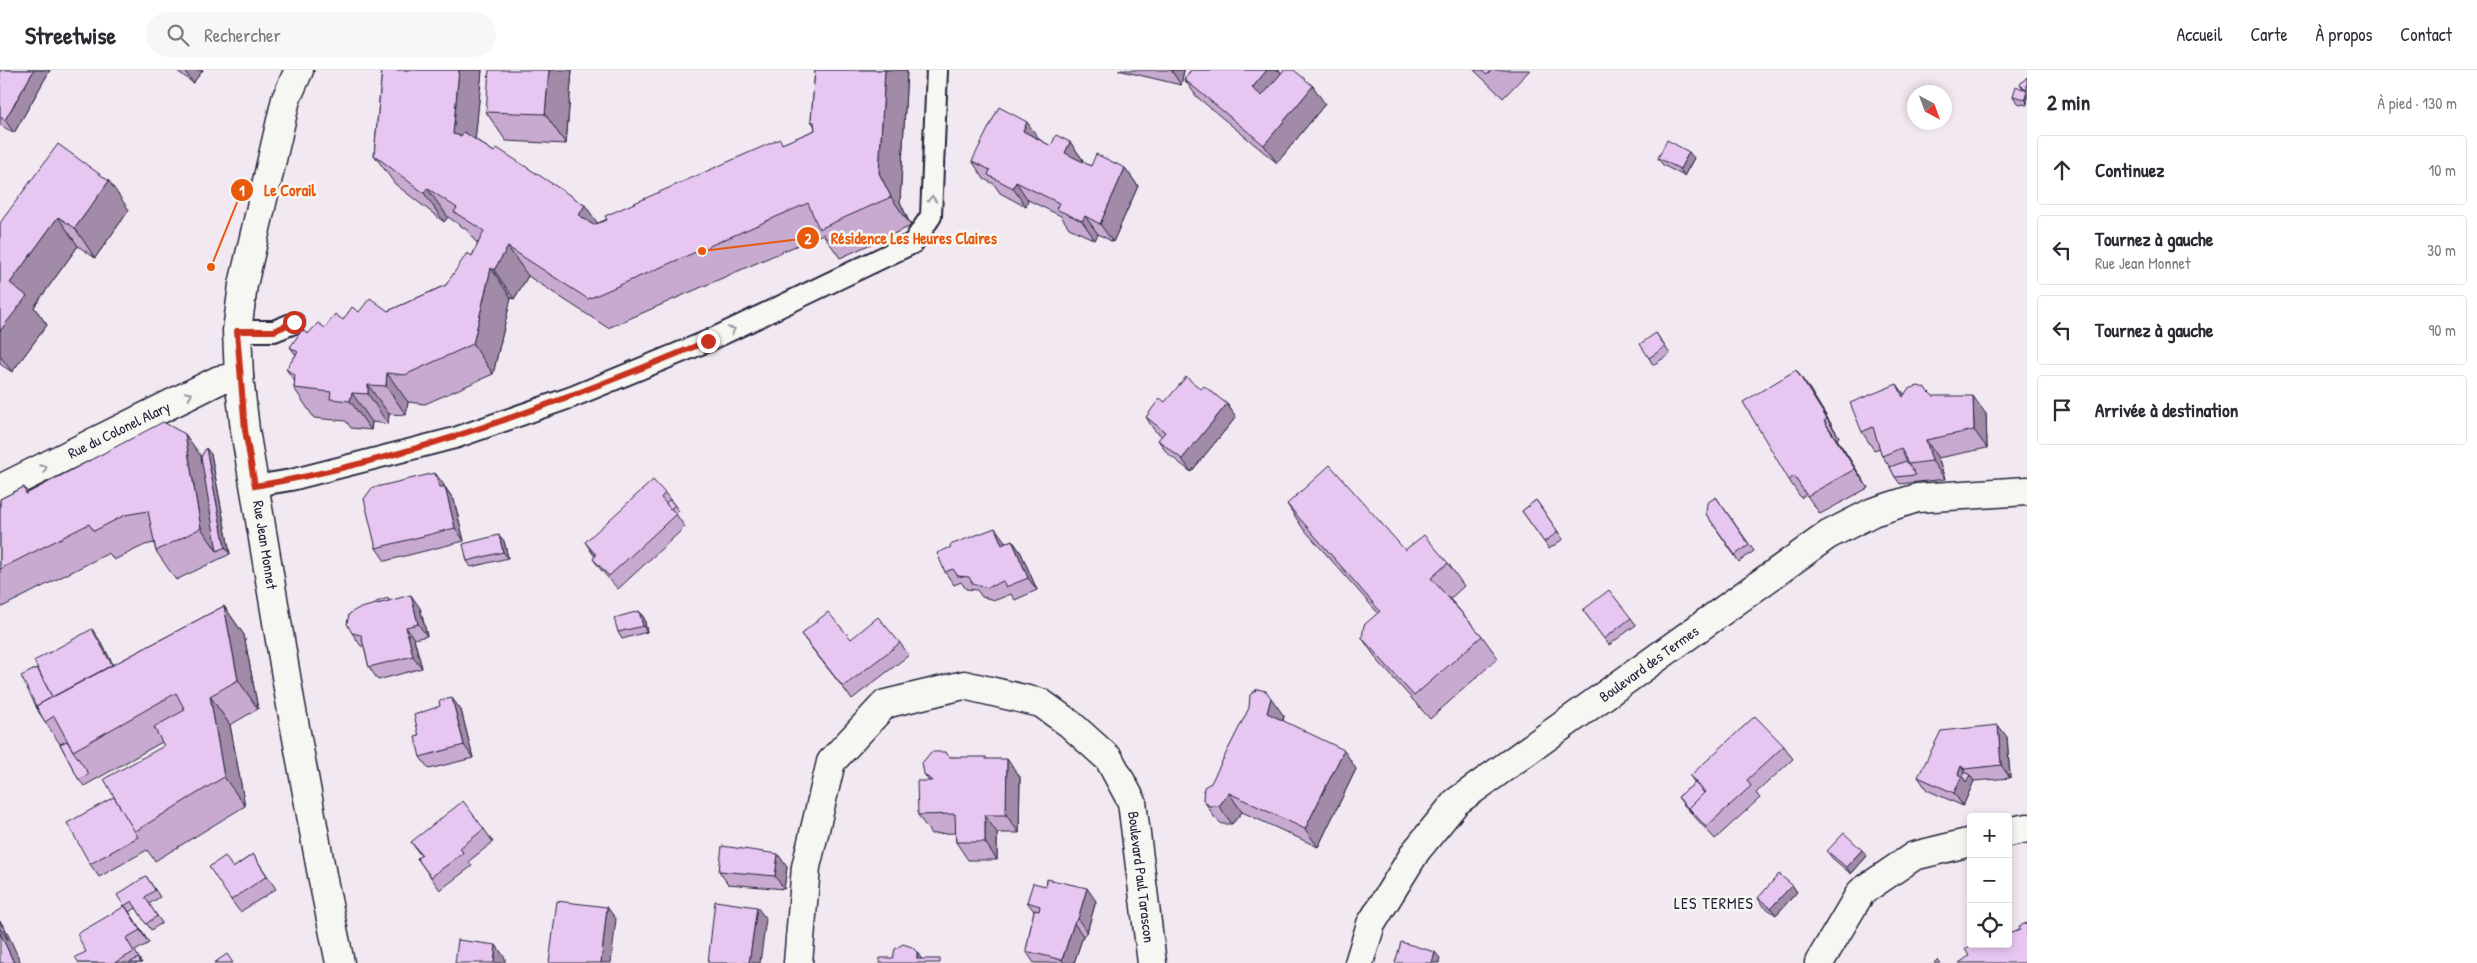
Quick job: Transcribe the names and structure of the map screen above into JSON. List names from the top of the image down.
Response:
{
  "streets": {
    "street": [
      "Rue du Colonel Alary",
      "Rue Jean Monnet",
      "Boulevard des Termes",
      "Boulevard Paul Tarascon"
    ]
  },
  "crossings": [
    ["Rue du Colonel Alary", "Rue Jean Monnet"]
  ],
  "one_way": ["Rue du Colonel Alary"],
  "districts": ["LES TERMES"],
  "places": ["Résidence Les Heures Claires", "Le Corail"],
  "north": "bottom right",
  "page": {
    "header": "Streetwise",
    "search": "Rechercher",
    "nav": [
      "Accueil",
      "Carte",
      "À propos",
      "Contact"
    ],
    "heading": ["2 min", "À pied · 130 m"],
    "list": [
      ["Continuez", "10 m"],
      ["Tournez à gauche", "Rue Jean Monnet", "30 m"],
      ["Tournez à gauche", "90 m"],
      "Arrivée à destination"
    ],
    "map_buttons": ["+", "−"]
  }
}
